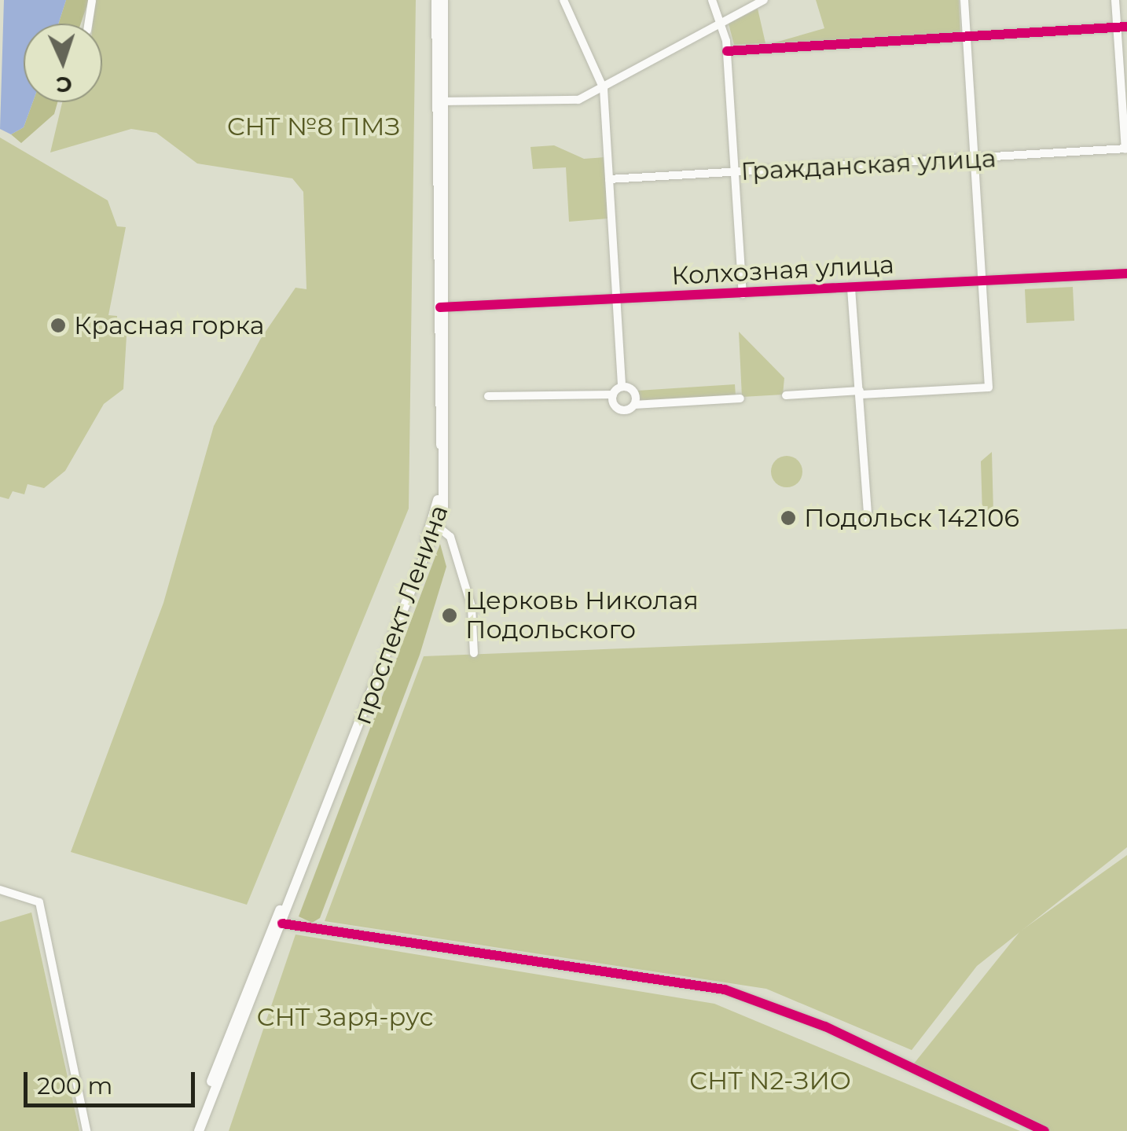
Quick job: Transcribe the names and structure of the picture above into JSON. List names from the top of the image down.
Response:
{
  "streets": {
    "main road": ["проспект Ленина"],
    "street": ["Гражданская улица", "Колхозная улица"]
  },
  "crossings": [
    ["Колхозная улица", "проспект Ленина"]
  ],
  "parks": ["СНТ №8 ПМЗ", "СНТ Заря-рус", "СНТ N2-ЗИО"],
  "places": ["Красная горка", "Подольск 142106", "Церковь Николая Подольского"],
  "scale_bar": "200 m",
  "north": "bottom"
}
